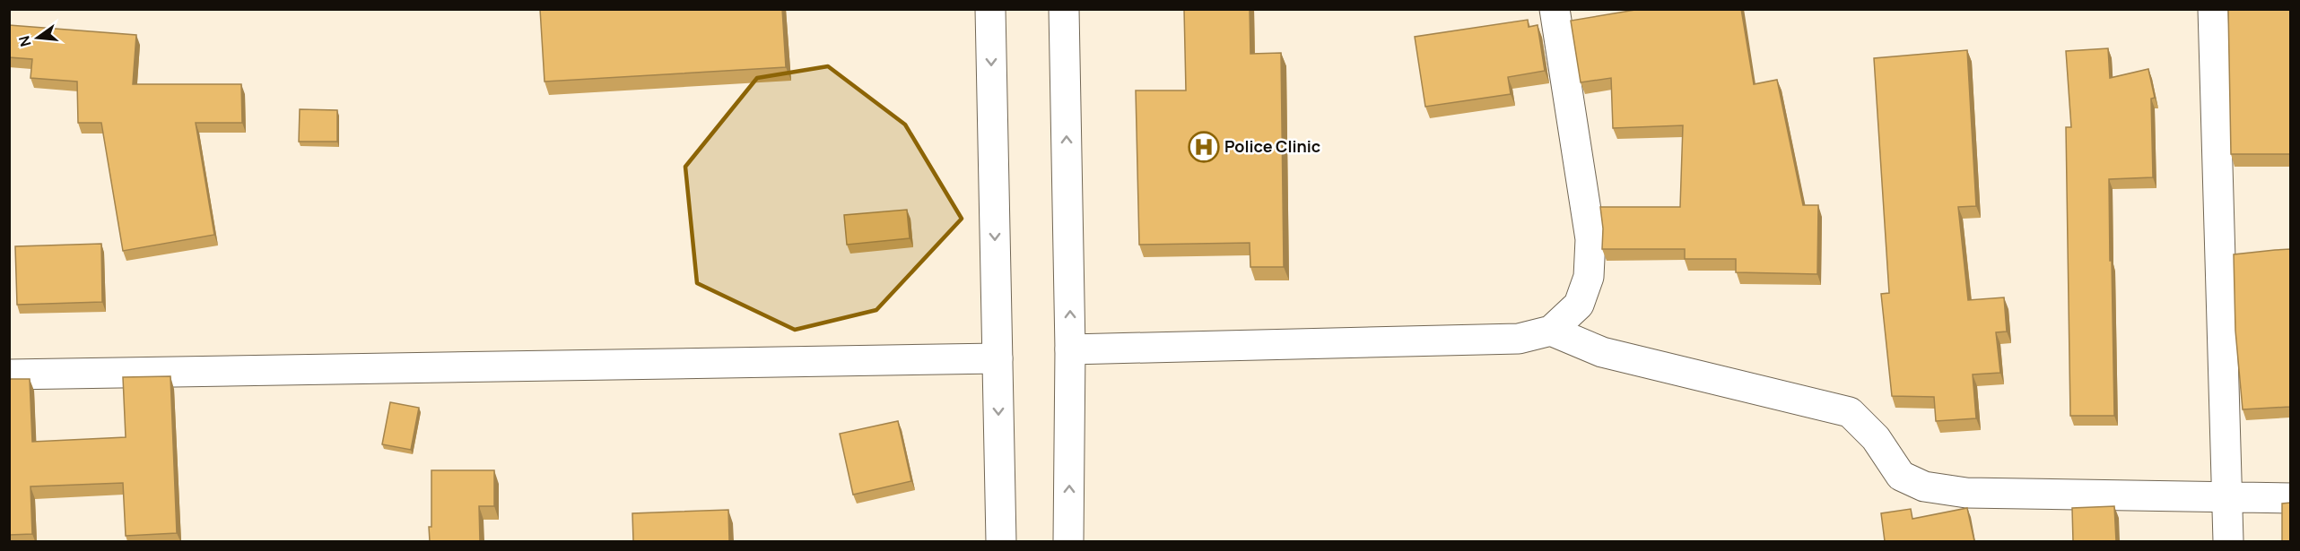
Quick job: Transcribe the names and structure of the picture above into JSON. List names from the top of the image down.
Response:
{
  "places": {
    "hospital": ["Police Clinic"]
  },
  "north": "left"
}
